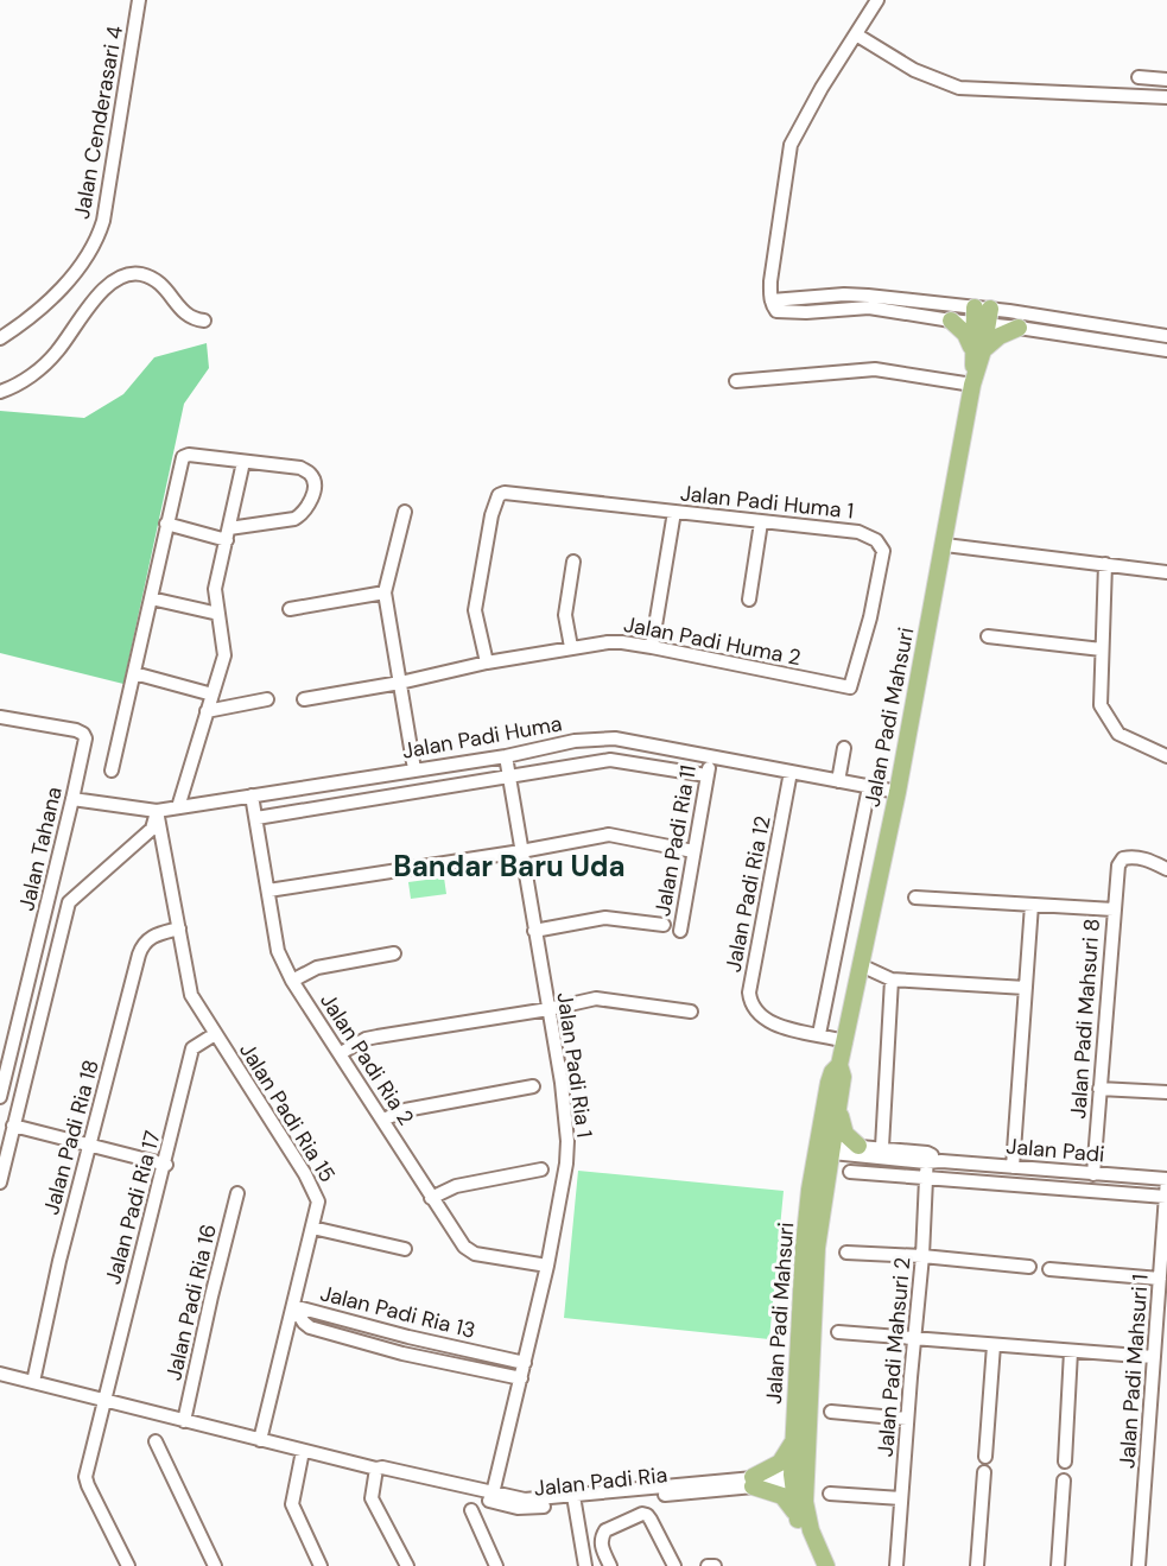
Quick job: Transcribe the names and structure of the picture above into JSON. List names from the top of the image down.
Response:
{
  "streets": {
    "main road": ["Jalan Padi Mahsuri"],
    "street": [
      "Jalan Cenderasari 4",
      "Jalan Padi Huma 1",
      "Jalan Padi Huma 2",
      "Jalan Padi Huma",
      "Jalan Padi Ria 11",
      "Jalan Tahana",
      "Jalan Padi Ria 12",
      "Jalan Padi Mahsuri 8",
      "Jalan Padi Ria 2",
      "Jalan Padi Ria 1",
      "Jalan Padi Ria 15",
      "Jalan Padi Ria 18",
      "Jalan Padi",
      "Jalan Padi Ria 17",
      "Jalan Padi Ria 16",
      "Jalan Padi Ria 13",
      "Jalan Padi Mahsuri 2",
      "Jalan Padi Mahsuri 1",
      "Jalan Padi Ria"
    ]
  },
  "crossings": [
    ["Jalan Padi Huma 1", "Jalan Padi Huma 2"],
    ["Jalan Padi Mahsuri", "Jalan Padi Huma"],
    ["Jalan Padi Mahsuri", "Jalan Padi Ria 12"],
    ["Jalan Padi Mahsuri", "Jalan Padi"],
    ["Jalan Padi Mahsuri", "Jalan Padi Ria"],
    ["Jalan Padi Huma", "Jalan Padi Ria 11"],
    ["Jalan Padi Huma", "Jalan Tahana"],
    ["Jalan Padi Huma", "Jalan Padi Ria 12"],
    ["Jalan Padi Huma", "Jalan Padi Ria 2"],
    ["Jalan Padi Huma", "Jalan Padi Ria 1"],
    ["Jalan Padi Huma", "Jalan Padi Ria 15"],
    ["Jalan Padi Mahsuri 8", "Jalan Padi"],
    ["Jalan Padi Ria 2", "Jalan Padi Ria 1"],
    ["Jalan Padi Ria 1", "Jalan Padi Ria 13"],
    ["Jalan Padi Ria 1", "Jalan Padi Ria"],
    ["Jalan Padi Ria 15", "Jalan Padi Ria 18"],
    ["Jalan Padi Ria 15", "Jalan Padi Ria 17"],
    ["Jalan Padi Ria 15", "Jalan Padi Ria 13"],
    ["Jalan Padi Ria 15", "Jalan Padi Ria"],
    ["Jalan Padi Ria 18", "Jalan Padi Ria"],
    ["Jalan Padi", "Jalan Padi Mahsuri 2"],
    ["Jalan Padi", "Jalan Padi Mahsuri 1"],
    ["Jalan Padi Ria 17", "Jalan Padi Ria"],
    ["Jalan Padi Ria 16", "Jalan Padi Ria"]
  ],
  "districts": ["Bandar Baru Uda"]
}
